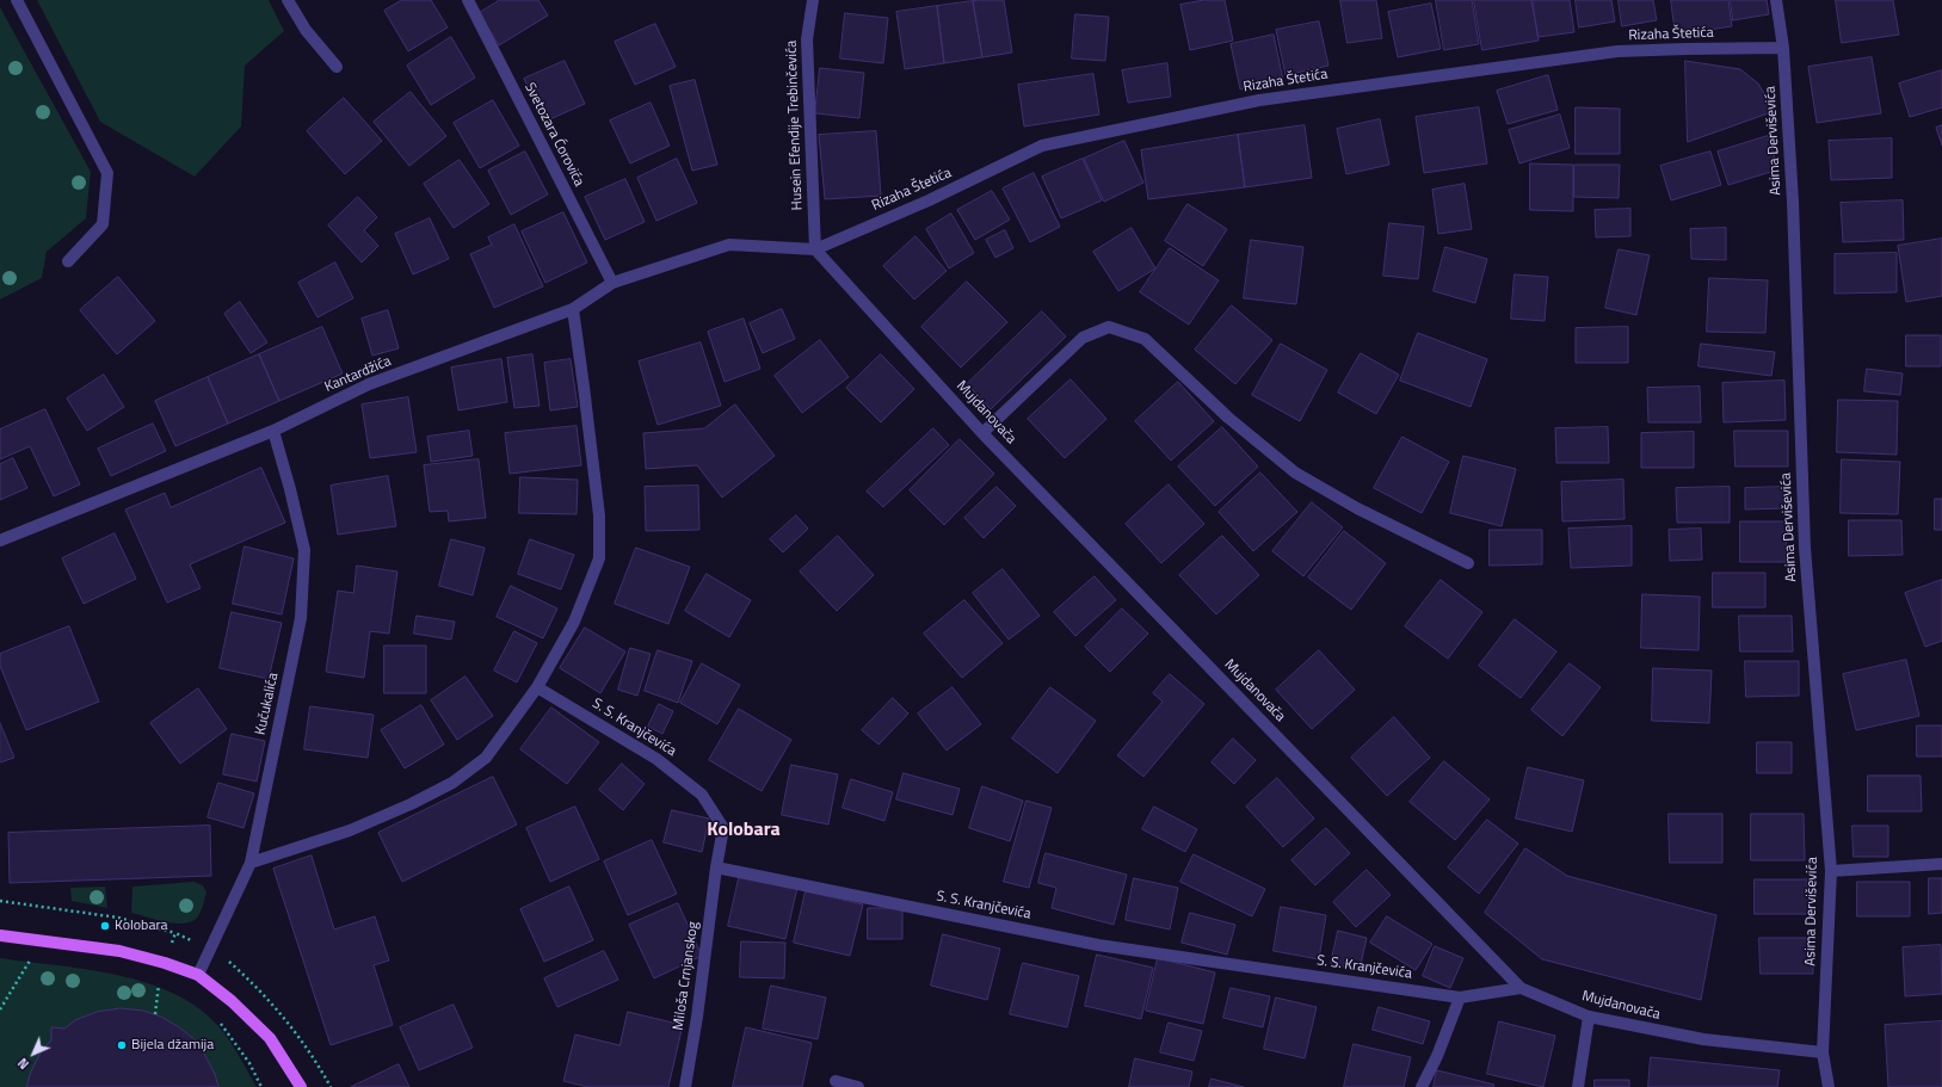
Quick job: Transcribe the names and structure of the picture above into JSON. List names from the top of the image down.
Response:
{
  "streets": {
    "street": [
      "Rizaha Štetića",
      "Husein Efendije Trebinčevića",
      "Svetozara Ćorovića",
      "Asima Derviševića",
      "Kantardžića",
      "Mujdanovača",
      "Kučukalića",
      "S. S. Kranjčevića",
      "Miloša Crnjanskog"
    ]
  },
  "crossings": [
    ["Rizaha Štetića", "Husein Efendije Trebinčevića"],
    ["Rizaha Štetića", "Asima Derviševića"],
    ["Rizaha Štetića", "Kantardžića"],
    ["Rizaha Štetića", "Mujdanovača"],
    ["Husein Efendije Trebinčevića", "Kantardžića"],
    ["Husein Efendije Trebinčevića", "Mujdanovača"],
    ["Svetozara Ćorovića", "Kantardžića"],
    ["Asima Derviševića", "Mujdanovača"],
    ["Kantardžića", "Mujdanovača"],
    ["Kantardžića", "Kučukalića"],
    ["Mujdanovača", "S. S. Kranjčevića"],
    ["S. S. Kranjčevića", "Miloša Crnjanskog"]
  ],
  "districts": ["Kolobara"],
  "places": ["Kolobara", "Bijela džamija"],
  "north": "bottom left"
}
